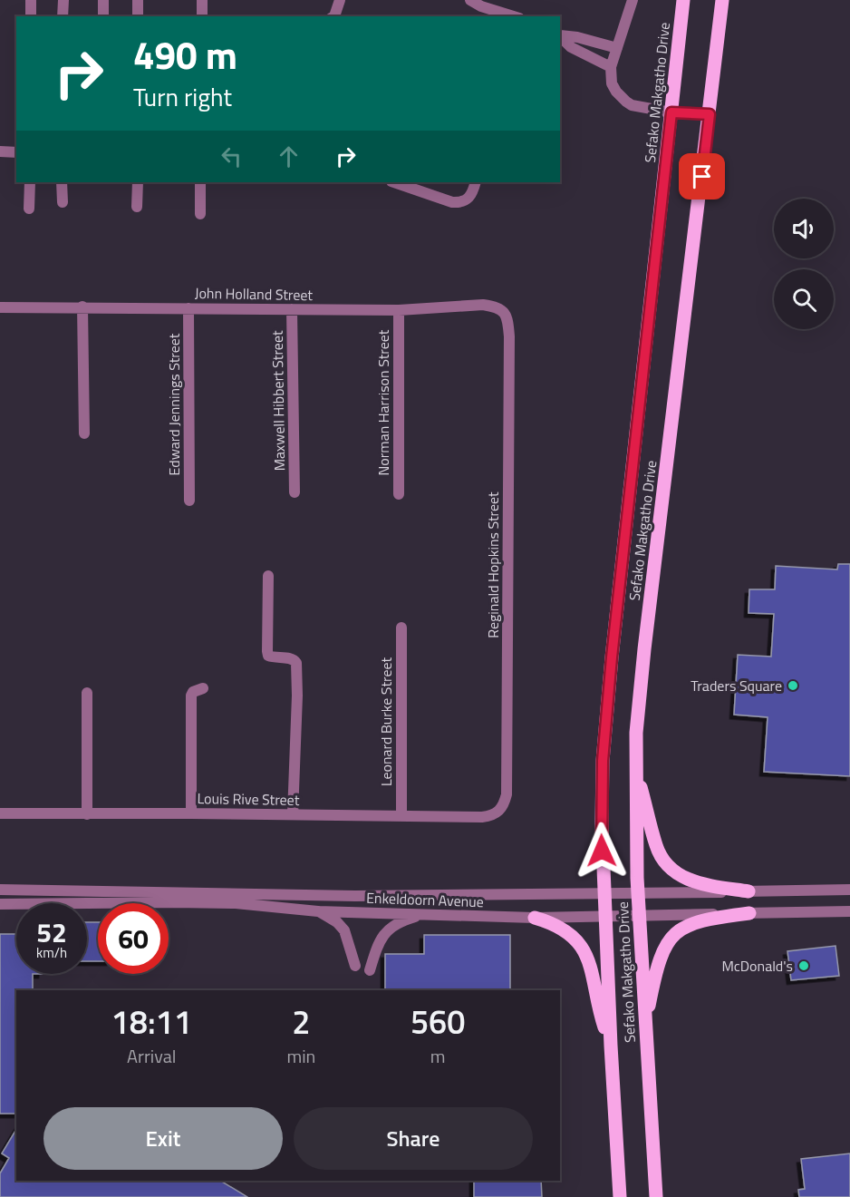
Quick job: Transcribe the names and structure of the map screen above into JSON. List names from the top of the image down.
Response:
{
  "streets": {
    "main road": ["Sefako Makgatho Drive"],
    "street": [
      "John Holland Street",
      "Maxwell Hibbert Street",
      "Norman Harrison Street",
      "Edward Jennings Street",
      "Reginald Hopkins Street",
      "Leonard Burke Street",
      "Louis Rive Street",
      "Enkeldoorn Avenue"
    ]
  },
  "crossings": [
    ["Sefako Makgatho Drive", "Enkeldoorn Avenue"],
    ["John Holland Street", "Maxwell Hibbert Street"],
    ["John Holland Street", "Norman Harrison Street"],
    ["John Holland Street", "Edward Jennings Street"],
    ["John Holland Street", "Reginald Hopkins Street"],
    ["Reginald Hopkins Street", "Louis Rive Street"],
    ["Leonard Burke Street", "Louis Rive Street"]
  ],
  "places": ["Traders Square", "McDonald's"],
  "page": {
    "turn": ["490 m", "Turn right"],
    "speed": "52 km/h",
    "limit": "60",
    "eta": [
      "18:11",
      "Arrival",
      "2",
      "min",
      "560",
      "m"
    ],
    "buttons": ["Exit", "Share"]
  }
}
